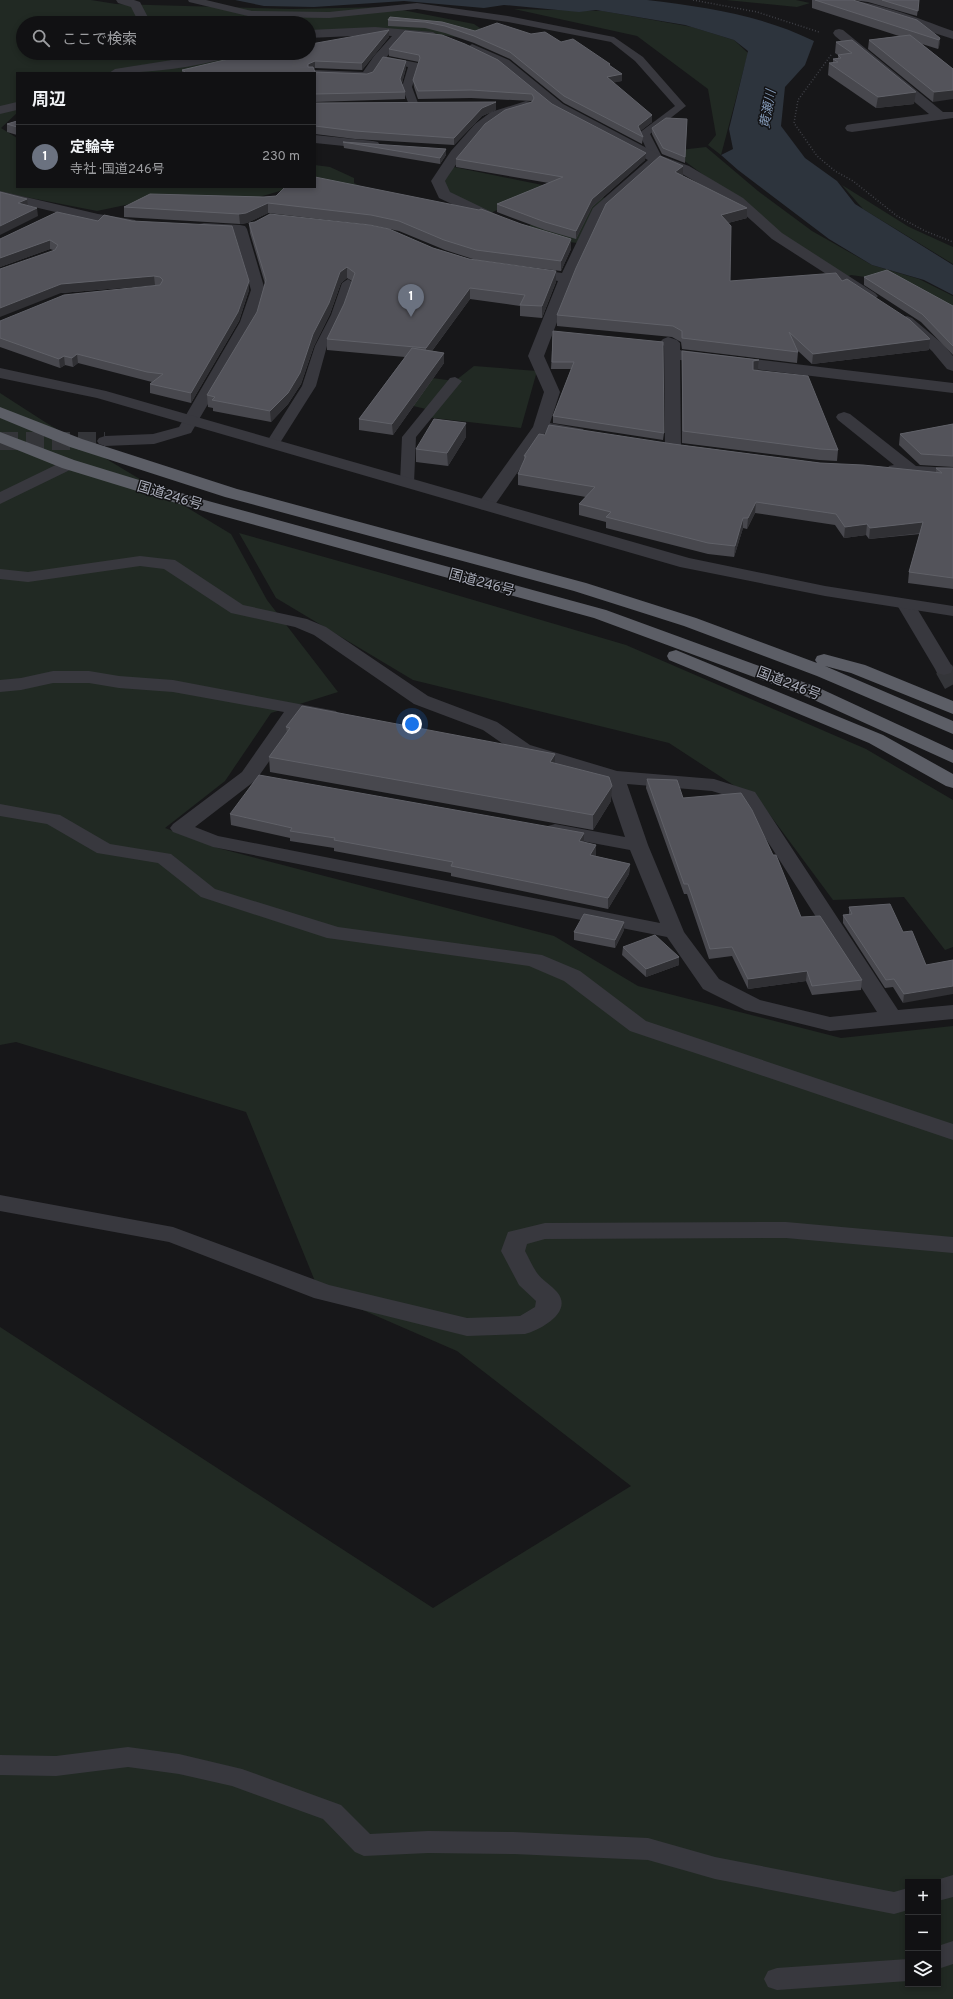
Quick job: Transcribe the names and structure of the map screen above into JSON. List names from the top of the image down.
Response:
{
  "streets": {
    "highway": ["国道246号"]
  },
  "water": ["黄瀬川"],
  "page": {
    "search": "ここで検索",
    "heading": "周辺",
    "list": [
      {
        "mark": "1",
        "name": "定輪寺",
        "note": "寺社 · 国道246号",
        "value": "230 m"
      }
    ],
    "pins": "1",
    "map_buttons": ["+", "−"]
  }
}
